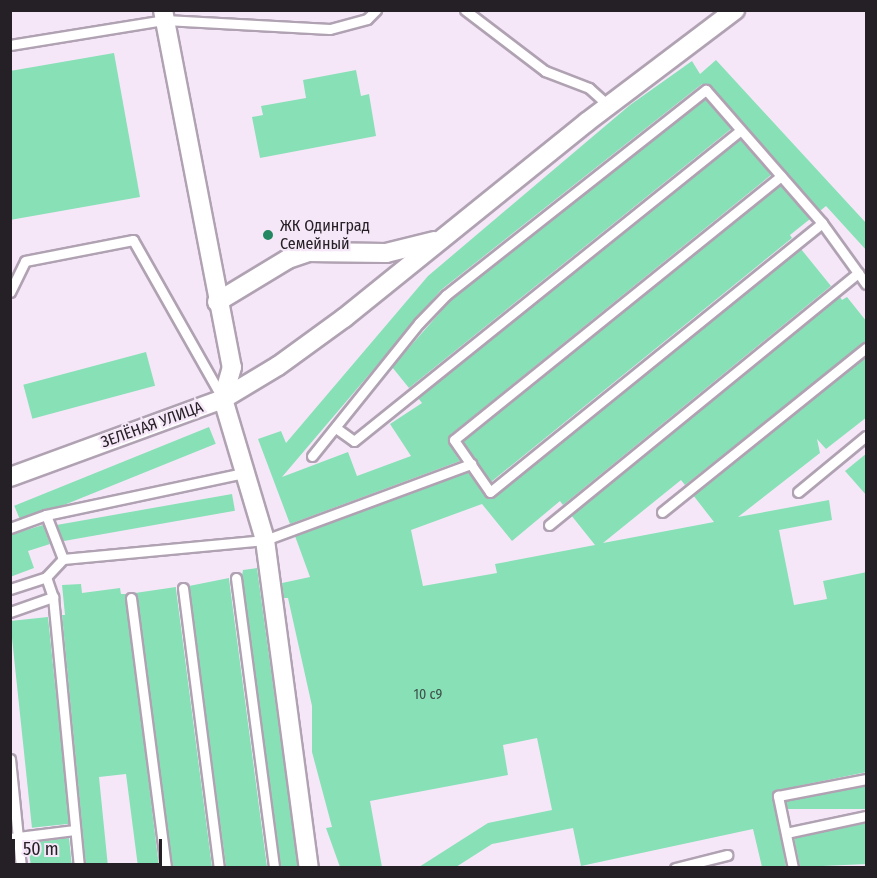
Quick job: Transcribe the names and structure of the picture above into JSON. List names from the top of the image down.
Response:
{
  "streets": {
    "street": ["ЗЕЛЁНАЯ УЛИЦА"]
  },
  "places": ["ЖК Одинград Семейный"],
  "house_numbers": ["10 с9"],
  "scale_bar": "50 m"
}
